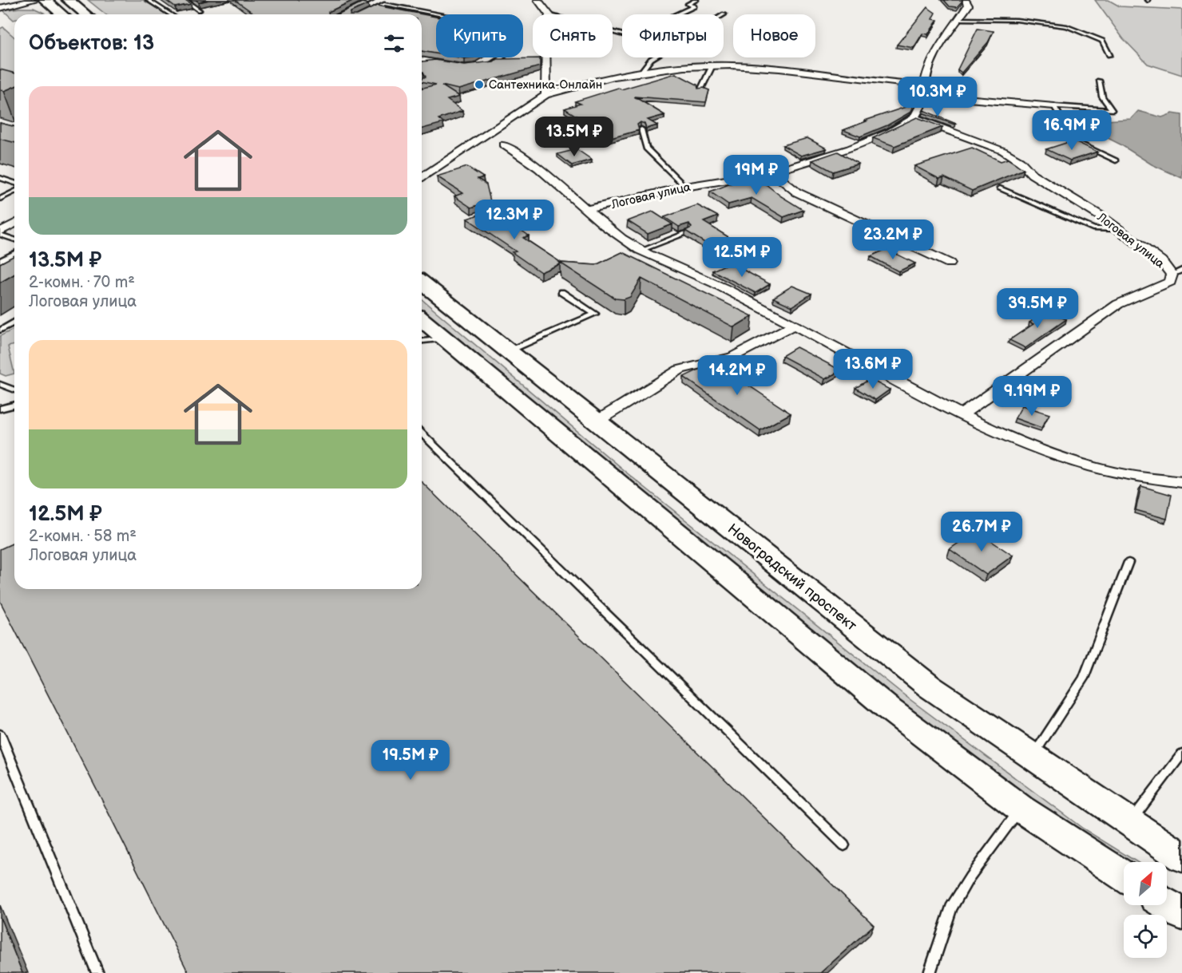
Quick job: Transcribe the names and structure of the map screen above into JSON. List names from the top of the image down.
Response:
{
  "streets": {
    "main road": ["Новоградский проспект"],
    "street": ["Логовая улица"]
  },
  "places": ["Сантехника-Онлайн"],
  "north": "top right",
  "page": {
    "chip": [
      "Купить",
      "Снять",
      "Фильтры",
      "Новое"
    ],
    "heading": "Объектов: 13",
    "list": [
      {
        "name": "13.5M ₽",
        "note": "2-комн. · 70 m² · Логовая улица"
      },
      {
        "name": "12.5M ₽",
        "note": "2-комн. · 58 m² · Логовая улица"
      }
    ],
    "price": [
      "10.3M ₽",
      "16.9M ₽",
      "13.5M ₽",
      "19M ₽",
      "12.3M ₽",
      "23.2M ₽",
      "12.5M ₽",
      "39.5M ₽",
      "13.6M ₽",
      "14.2M ₽",
      "9.19M ₽",
      "26.7M ₽",
      "19.5M ₽"
    ]
  }
}
